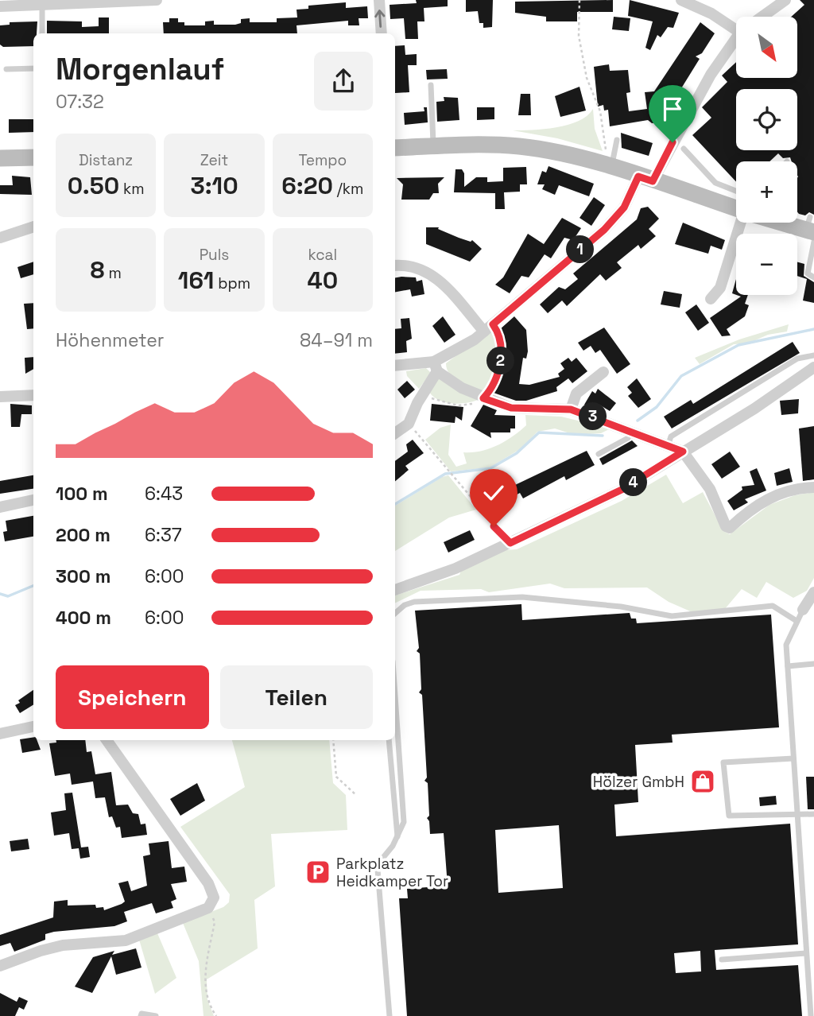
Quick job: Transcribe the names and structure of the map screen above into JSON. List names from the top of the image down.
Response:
{
  "places": {
    "shop": ["Hölzer GmbH"],
    "parking": ["Parkplatz Heidkamper Tor"]
  },
  "north": "bottom right",
  "page": {
    "map_buttons": ["+", "−"],
    "heading": ["Morgenlauf", "07:32"],
    "stats": [
      ["Distanz", "0.50 km"],
      ["Zeit", "3:10"],
      ["Tempo", "6:20 /km"],
      ["8 m"],
      ["Puls", "161 bpm"],
      ["kcal", "40"]
    ],
    "pins": [
      "1",
      "2",
      "3",
      "4"
    ],
    "chart": ["Höhenmeter", "84–91 m"],
    "list": [
      {
        "name": "100 m",
        "note": "6:43"
      },
      {
        "name": "200 m",
        "note": "6:37"
      },
      {
        "name": "300 m",
        "note": "6:00"
      },
      {
        "name": "400 m",
        "note": "6:00"
      }
    ],
    "buttons": ["Speichern", "Teilen"]
  }
}
